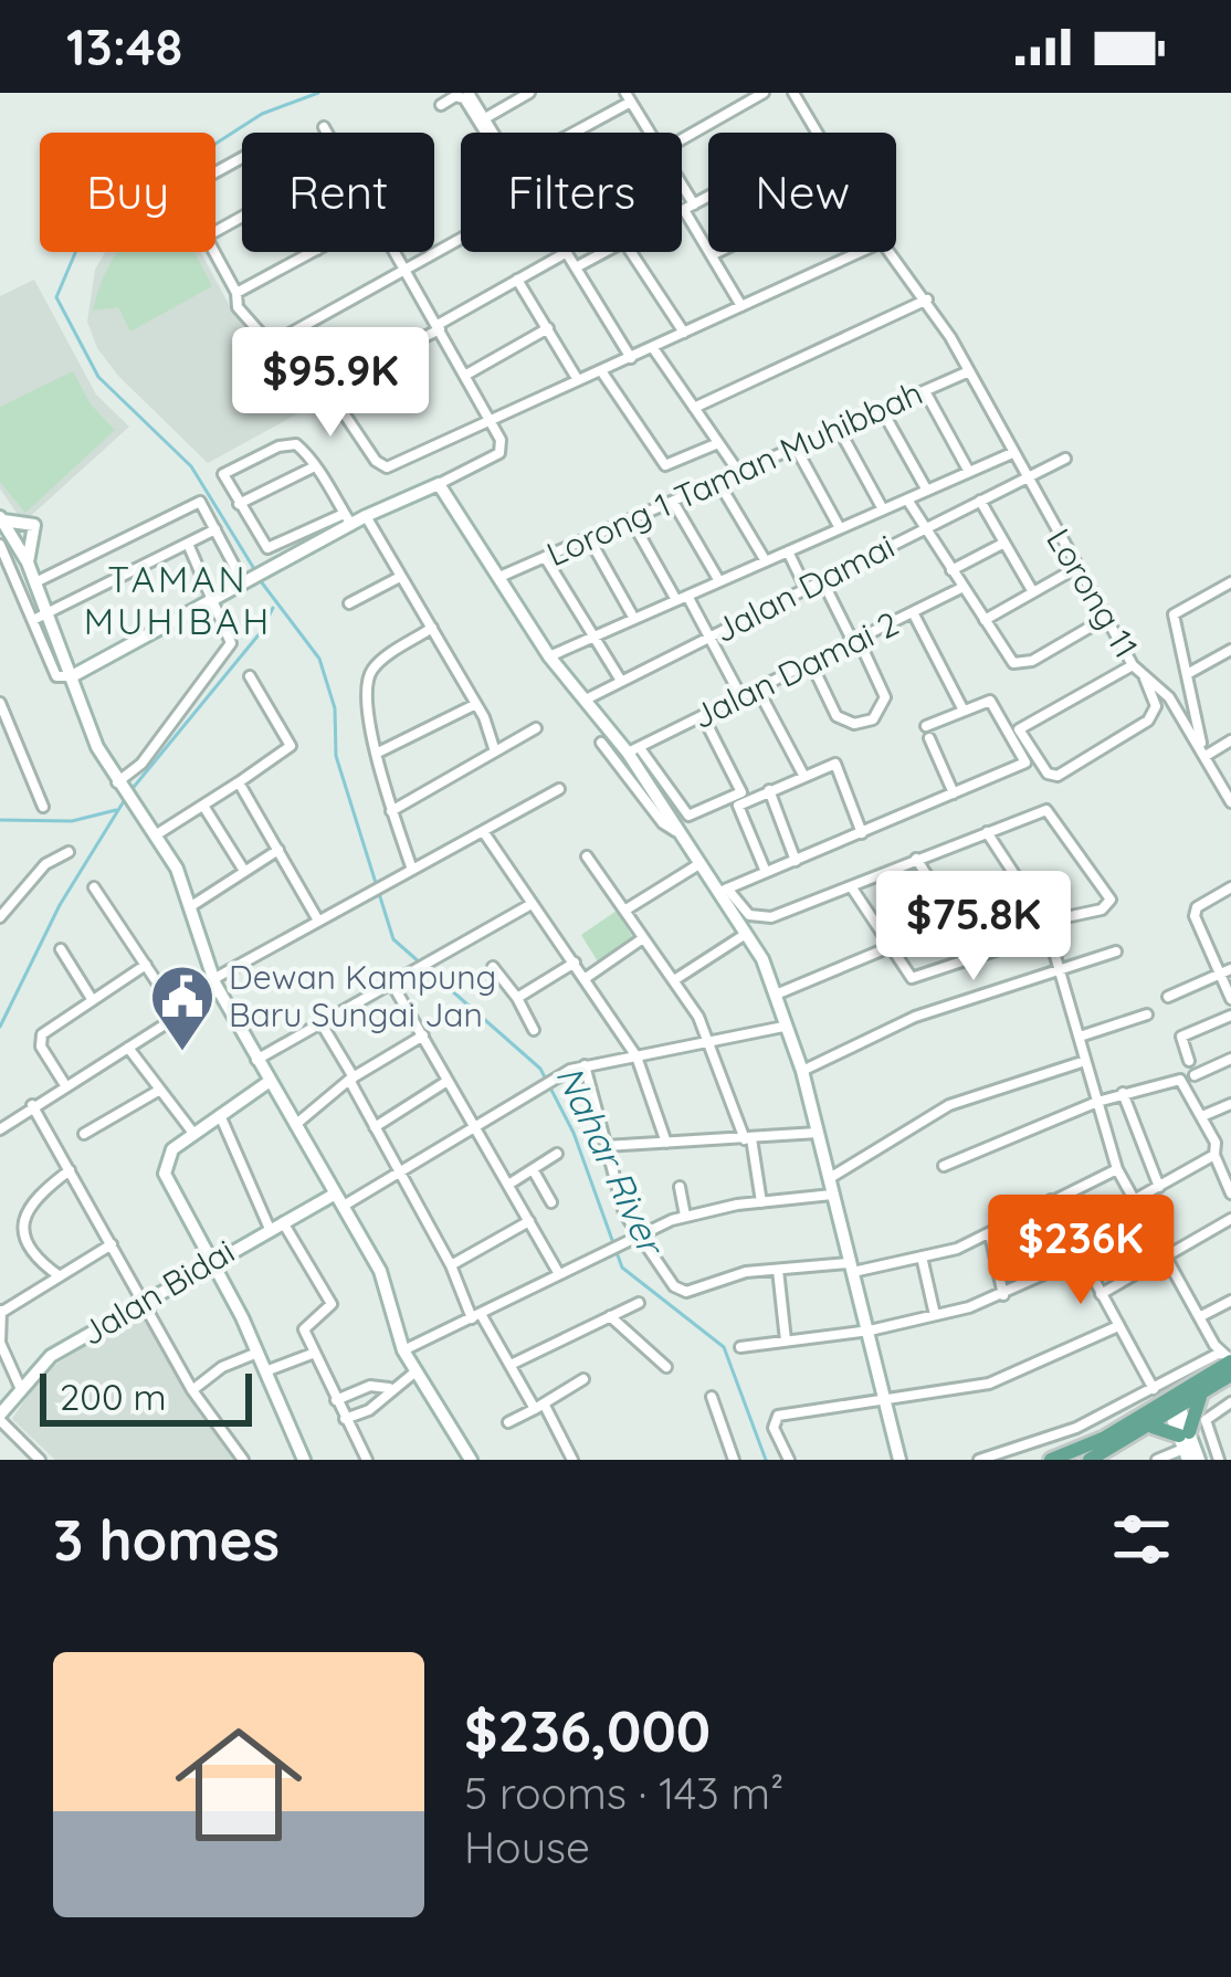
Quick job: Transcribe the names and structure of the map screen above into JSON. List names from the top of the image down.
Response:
{
  "streets": {
    "street": [
      "Lorong 1 Taman Muhibbah",
      "Jalan Damai",
      "Lorong 11",
      "Jalan Damai 2",
      "Jalan Bidai"
    ]
  },
  "crossings": [
    ["Lorong 1 Taman Muhibbah", "Lorong 11"],
    ["Jalan Damai", "Lorong 11"]
  ],
  "districts": ["TAMAN MUHIBAH"],
  "water": ["Nahar River"],
  "places": {
    "public building": ["Dewan Kampung Baru Sungai Jan"]
  },
  "scale_bar": "200 m",
  "page": {
    "status": "13:48",
    "chip": [
      "Buy",
      "Rent",
      "Filters",
      "New"
    ],
    "price": ["$95.9K", "$75.8K", "$236K"],
    "scale": "200 m",
    "heading": "3 homes",
    "list": [
      {
        "name": "$236,000",
        "note": "5 rooms · 143 m² · House"
      }
    ]
  }
}
